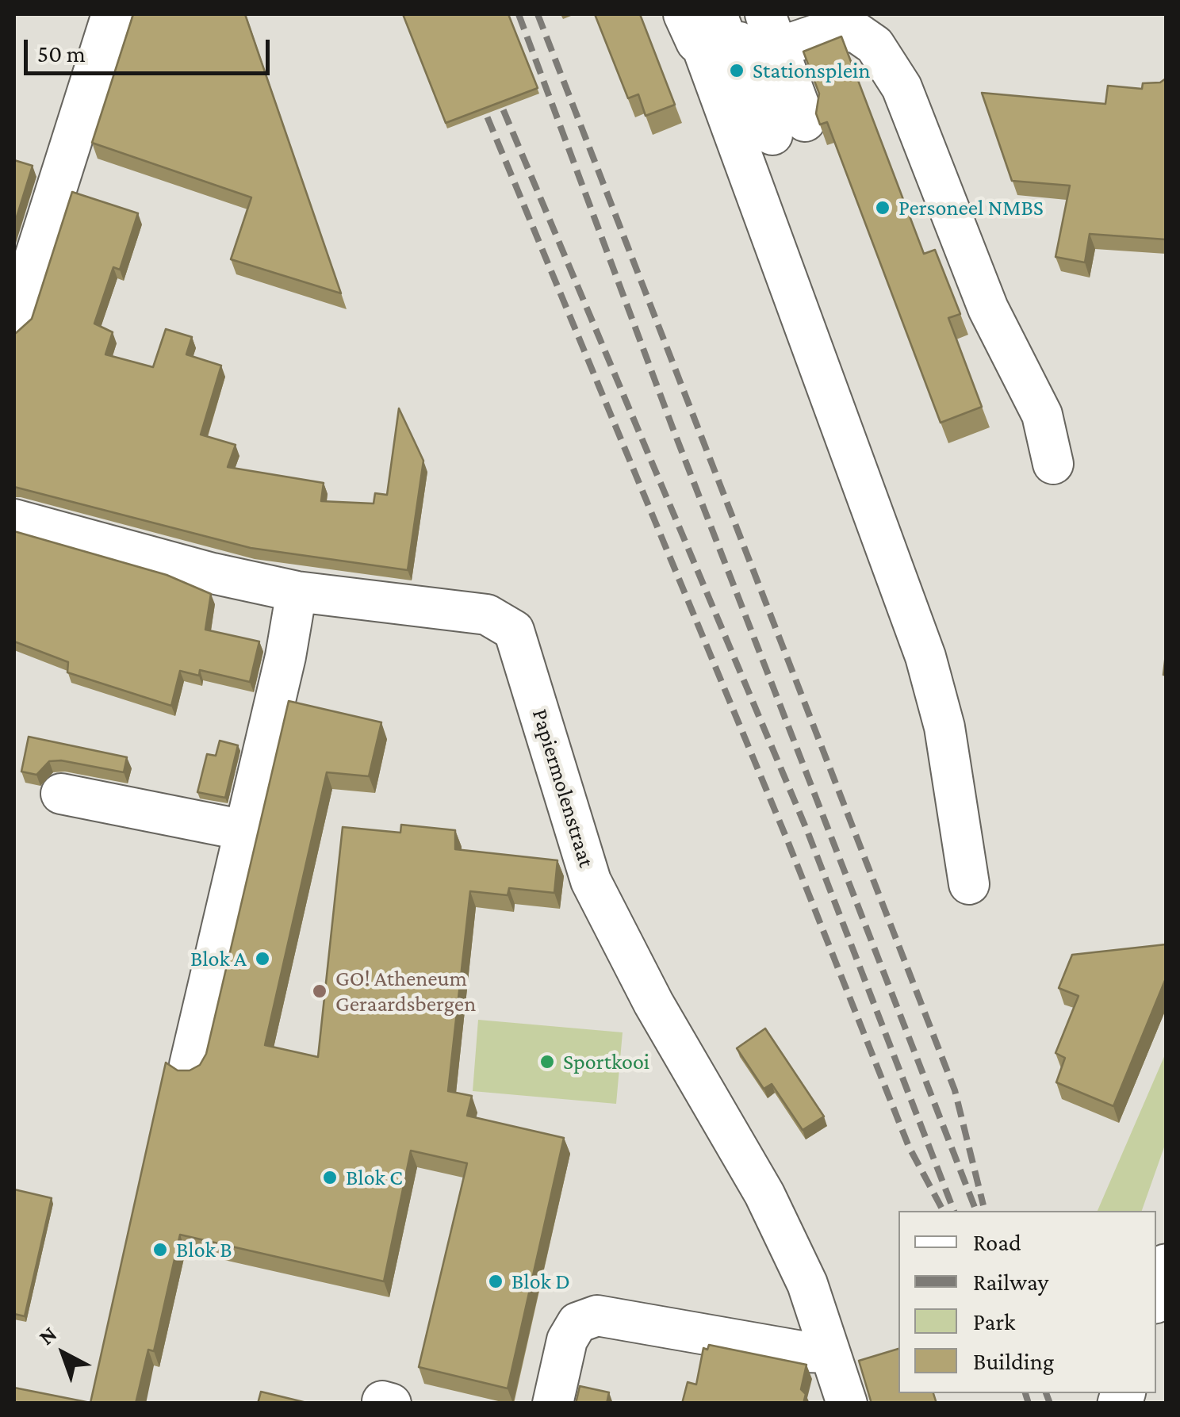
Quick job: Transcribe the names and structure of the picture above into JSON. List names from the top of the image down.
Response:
{
  "streets": {
    "street": ["Papiermolenstraat"]
  },
  "places": [
    "Stationsplein",
    "Personeel NMBS",
    "Blok A",
    "GO! Atheneum Geraardsbergen",
    "Sportkooi",
    "Blok C",
    "Blok B",
    "Blok D"
  ],
  "legend": [
    "Road",
    "Railway",
    "Park",
    "Building"
  ],
  "scale_bar": "50 m",
  "north": "top left"
}
